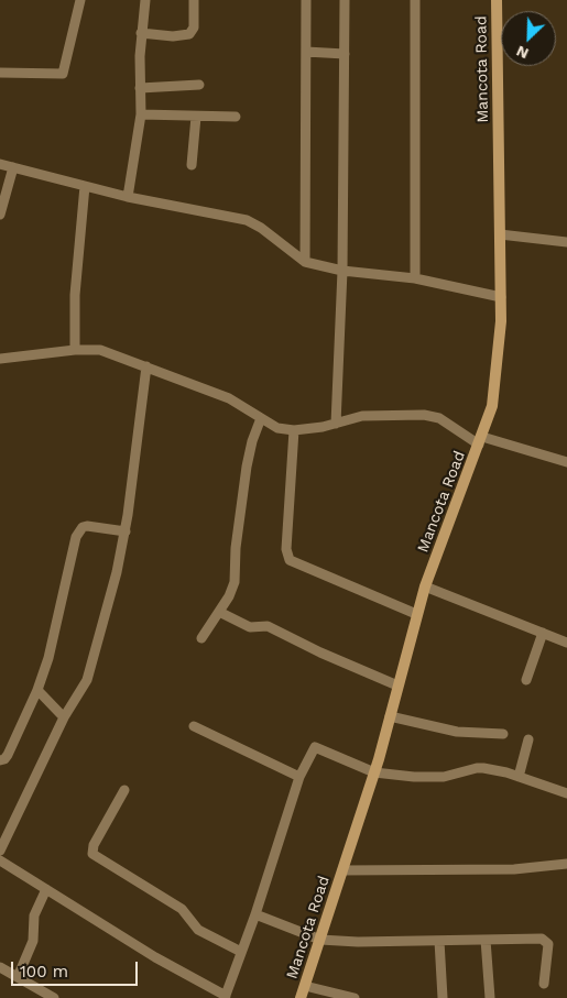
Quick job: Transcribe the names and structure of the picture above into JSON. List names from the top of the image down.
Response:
{
  "streets": {
    "main road": ["Mancota Road"]
  },
  "scale_bar": "100 m",
  "north": "bottom left"
}
